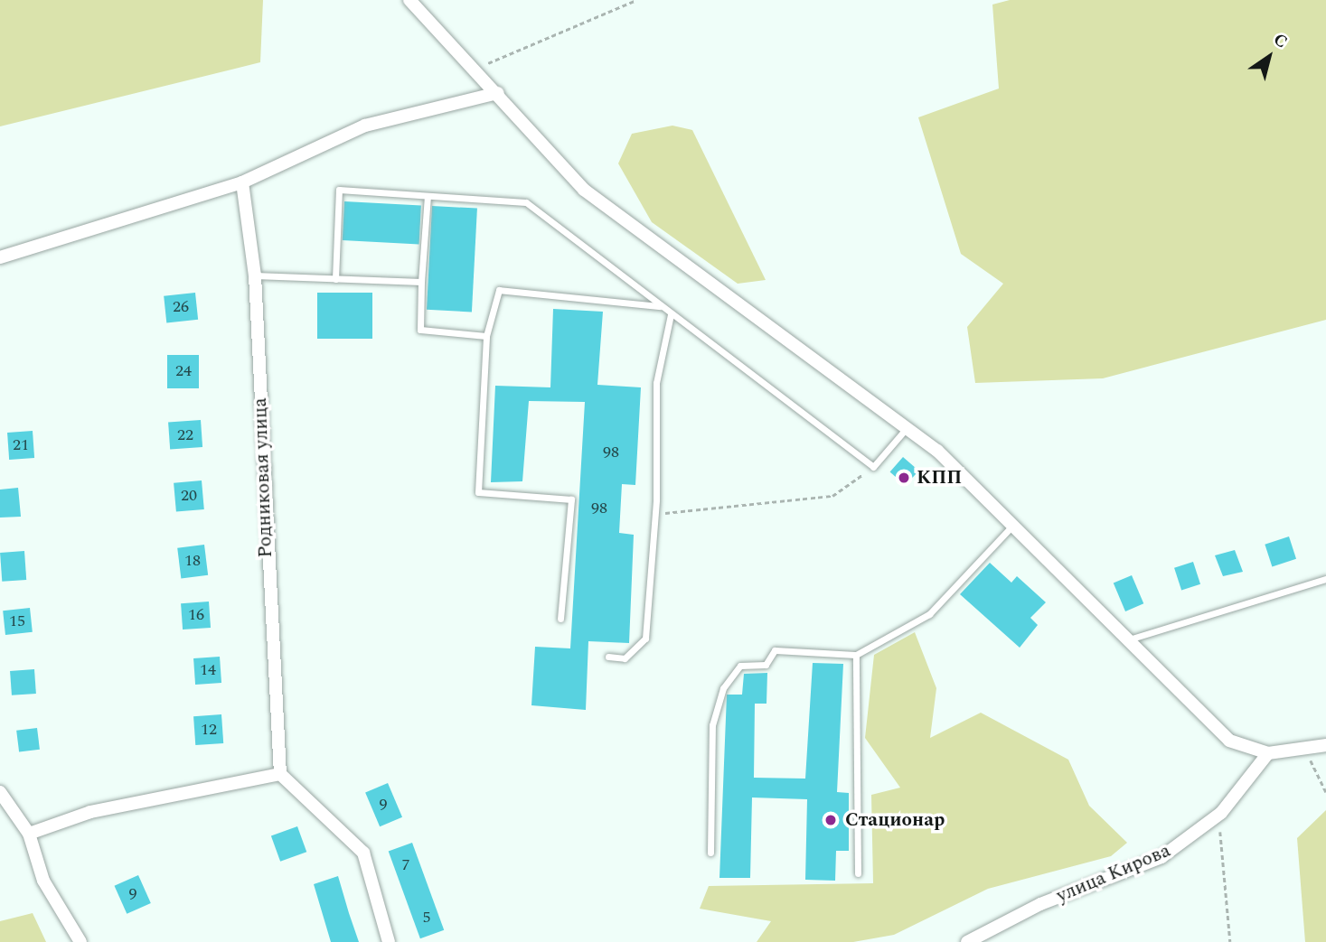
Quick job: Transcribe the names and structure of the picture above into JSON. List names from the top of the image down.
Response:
{
  "streets": {
    "street": ["Родниковая улица", "улица Кирова"]
  },
  "places": ["КПП", "Стационар"],
  "house_numbers": [
    "26",
    "24",
    "22",
    "21",
    "98",
    "20",
    "98",
    "18",
    "16",
    "15",
    "14",
    "12",
    "9",
    "7",
    "9",
    "5"
  ],
  "north": "top right"
}
